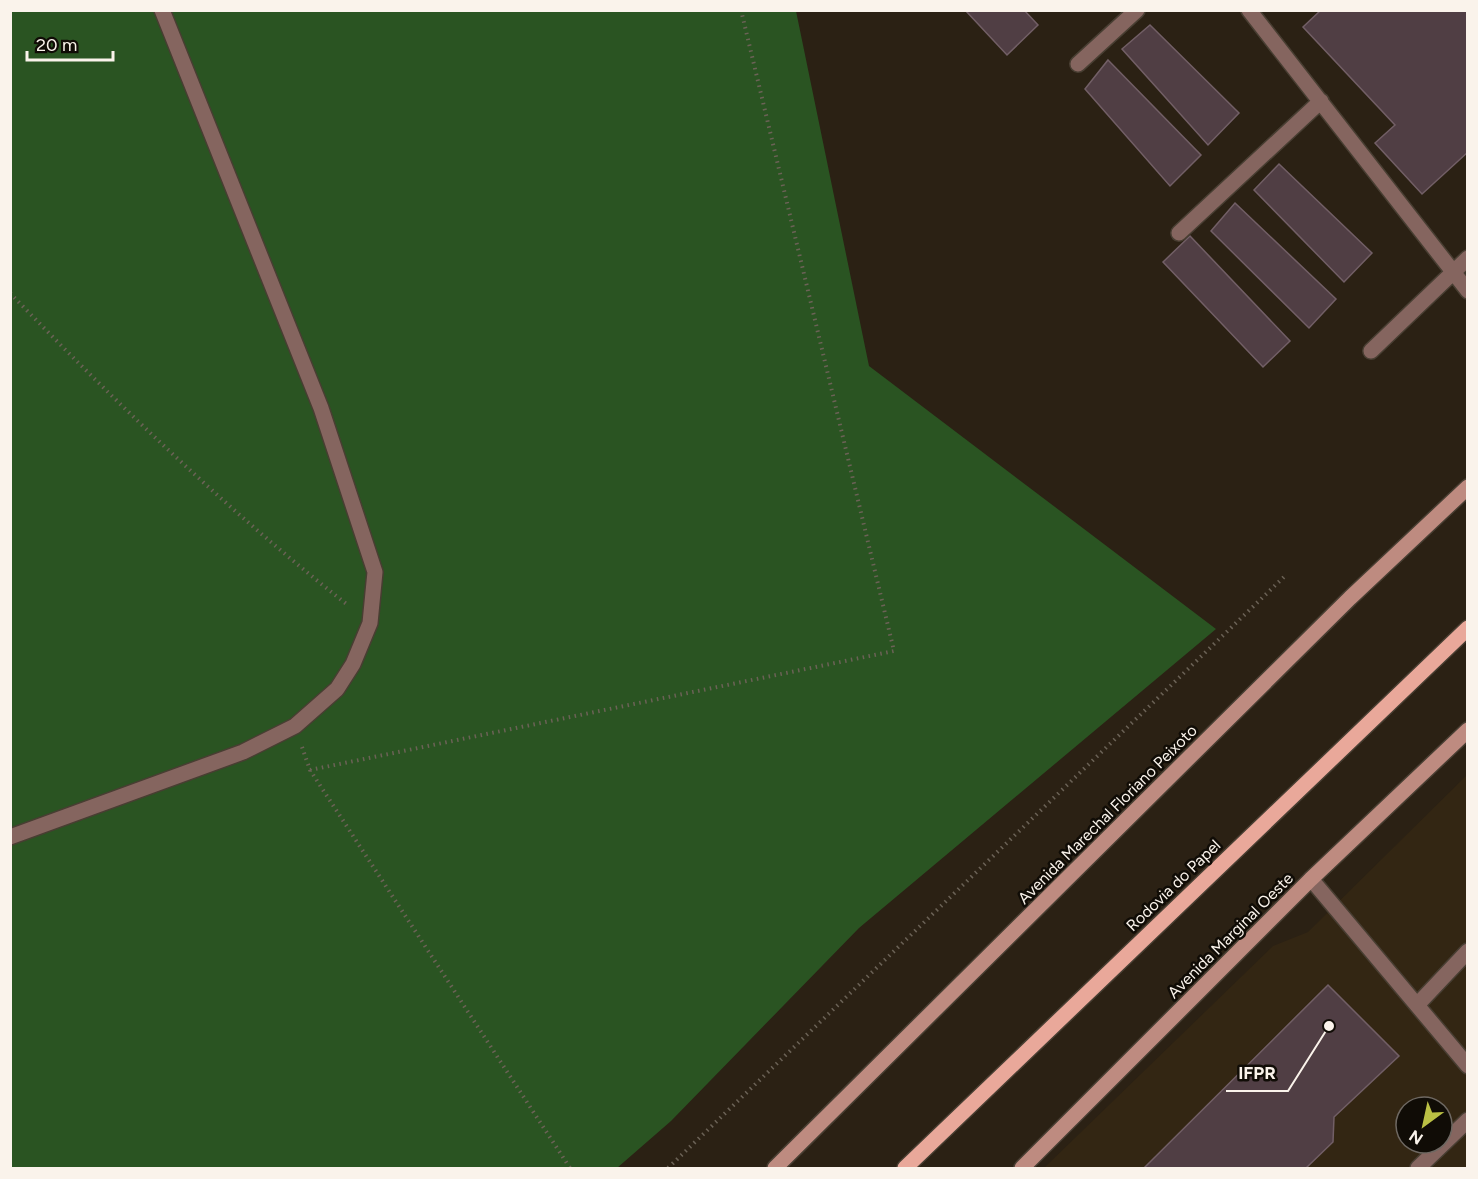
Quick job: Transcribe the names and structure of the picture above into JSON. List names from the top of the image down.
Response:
{
  "streets": {
    "main road": ["Avenida Marechal Floriano Peixoto", "Rodovia do Papel", "Avenida Marginal Oeste"]
  },
  "places": ["IFPR"],
  "scale_bar": "20 m",
  "north": "bottom left"
}
